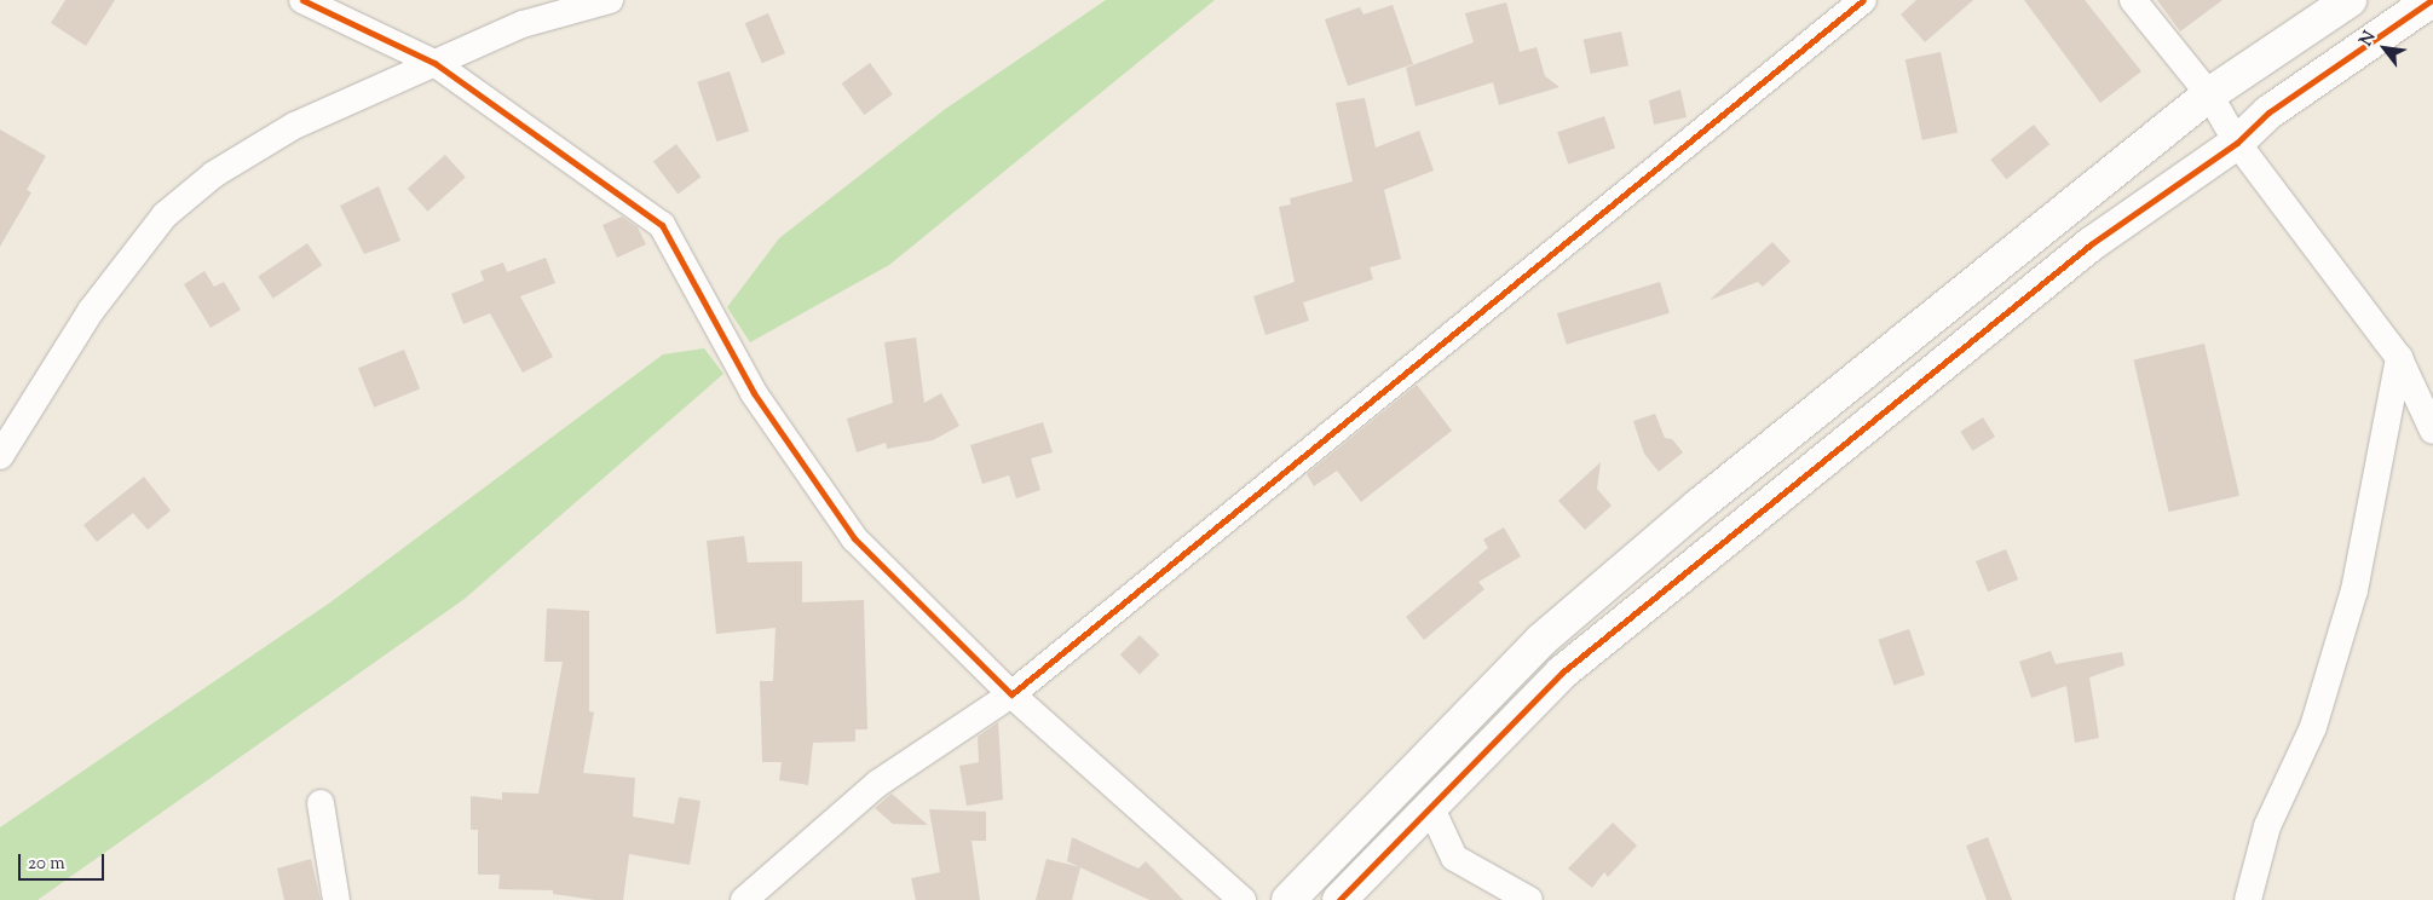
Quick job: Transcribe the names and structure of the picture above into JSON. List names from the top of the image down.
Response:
{
  "scale_bar": "20 m",
  "north": "top left"
}
